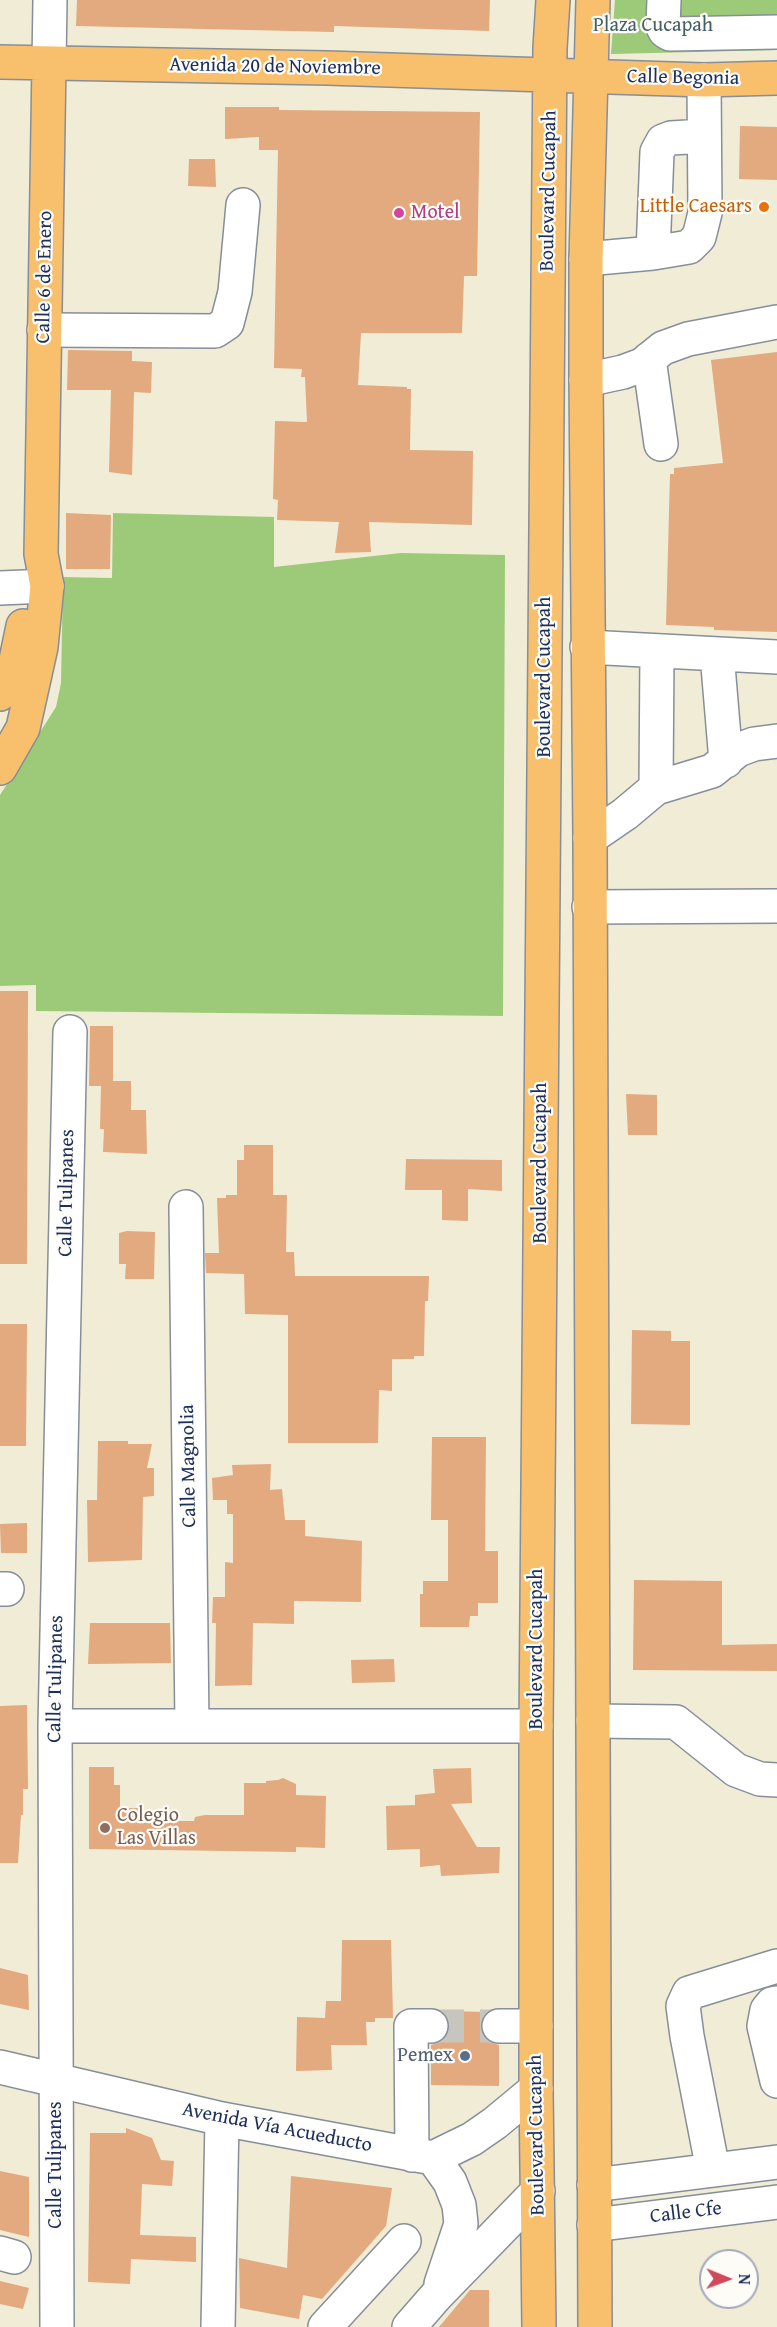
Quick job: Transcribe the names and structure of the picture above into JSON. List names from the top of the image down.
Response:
{
  "streets": {
    "main road": [
      "Avenida 20 de Noviembre",
      "Calle Begonia",
      "Boulevard Cucapah",
      "Calle 6 de Enero"
    ],
    "street": [
      "Calle Tulipanes",
      "Calle Magnolia",
      "Avenida Vía Acueducto",
      "Calle Cfe"
    ]
  },
  "crossings": [
    ["Avenida 20 de Noviembre", "Calle Begonia"],
    ["Avenida 20 de Noviembre", "Boulevard Cucapah"],
    ["Avenida 20 de Noviembre", "Calle 6 de Enero"],
    ["Calle Begonia", "Boulevard Cucapah"],
    ["Boulevard Cucapah", "Calle Cfe"],
    ["Calle Tulipanes", "Avenida Vía Acueducto"]
  ],
  "parks": ["Plaza Cucapah"],
  "places": [
    "Little Caesars",
    "Motel",
    "Colegio Las Villas",
    "Pemex"
  ],
  "north": "right"
}
